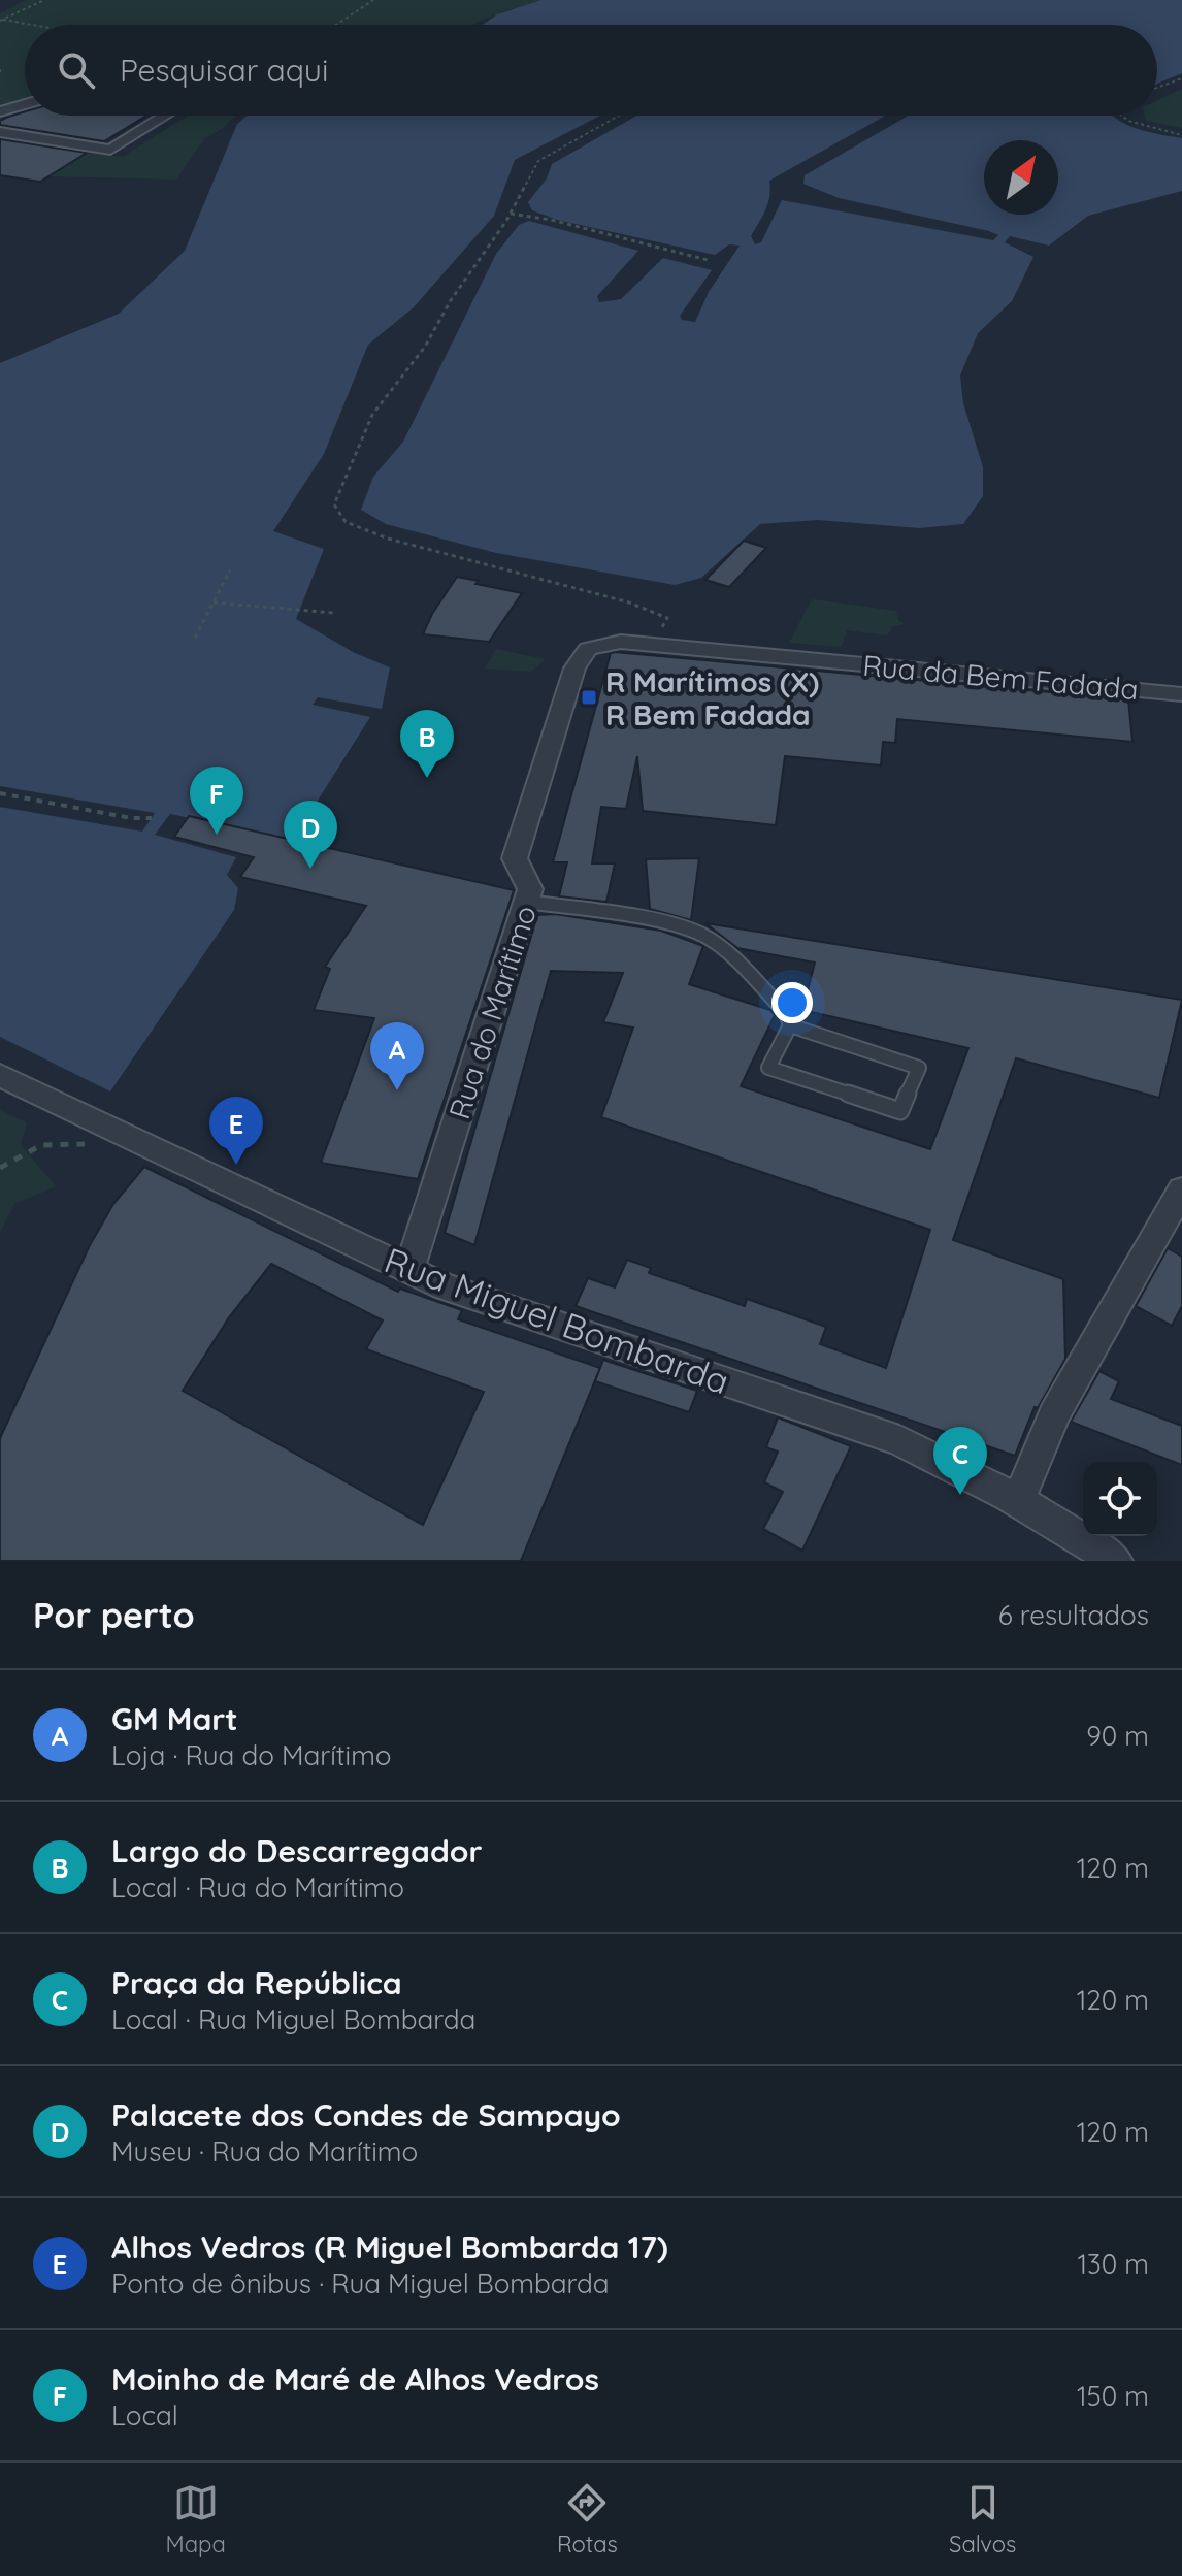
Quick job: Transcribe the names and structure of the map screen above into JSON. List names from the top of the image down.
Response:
{
  "streets": {
    "street": ["Rua da Bem Fadada", "Rua do Marítimo", "Rua Miguel Bombarda"]
  },
  "crossings": [
    ["Rua da Bem Fadada", "Rua do Marítimo"],
    ["Rua do Marítimo", "Rua Miguel Bombarda"]
  ],
  "places": {
    "transit": ["R Marítimos (X) R Bem Fadada"]
  },
  "north": "top right",
  "page": {
    "search": "Pesquisar aqui",
    "pins": [
      "B",
      "F",
      "D",
      "A",
      "E",
      "C"
    ],
    "heading": ["Por perto", "6 resultados"],
    "list": [
      {
        "mark": "A",
        "name": "GM Mart",
        "note": "Loja · Rua do Marítimo",
        "value": "90 m"
      },
      {
        "mark": "B",
        "name": "Largo do Descarregador",
        "note": "Local · Rua do Marítimo",
        "value": "120 m"
      },
      {
        "mark": "C",
        "name": "Praça da República",
        "note": "Local · Rua Miguel Bombarda",
        "value": "120 m"
      },
      {
        "mark": "D",
        "name": "Palacete dos Condes de Sampayo",
        "note": "Museu · Rua do Marítimo",
        "value": "120 m"
      },
      {
        "mark": "E",
        "name": "Alhos Vedros (R Miguel Bombarda 17)",
        "note": "Ponto de ônibus · Rua Miguel Bombarda",
        "value": "130 m"
      },
      {
        "mark": "F",
        "name": "Moinho de Maré de Alhos Vedros",
        "note": "Local",
        "value": "150 m"
      }
    ],
    "nav": ["Mapa", "Rotas", "Salvos"]
  }
}
